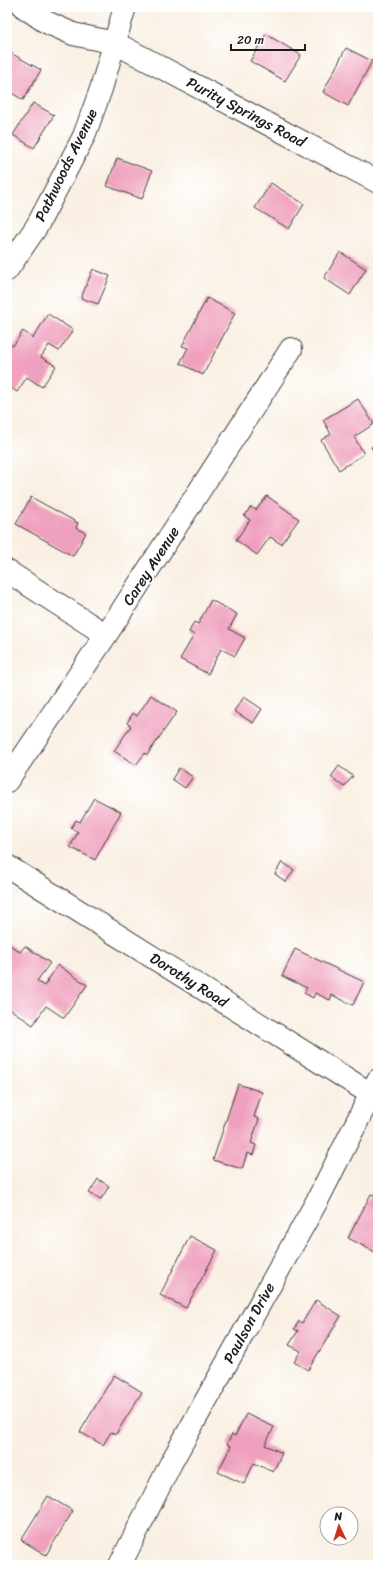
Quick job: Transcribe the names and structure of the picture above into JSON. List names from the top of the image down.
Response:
{
  "streets": {
    "street": [
      "Purity Springs Road",
      "Pathwoods Avenue",
      "Carey Avenue",
      "Dorothy Road",
      "Paulson Drive"
    ]
  },
  "crossings": [
    ["Purity Springs Road", "Pathwoods Avenue"],
    ["Dorothy Road", "Paulson Drive"]
  ],
  "scale_bar": "20 m",
  "north": "top"
}
